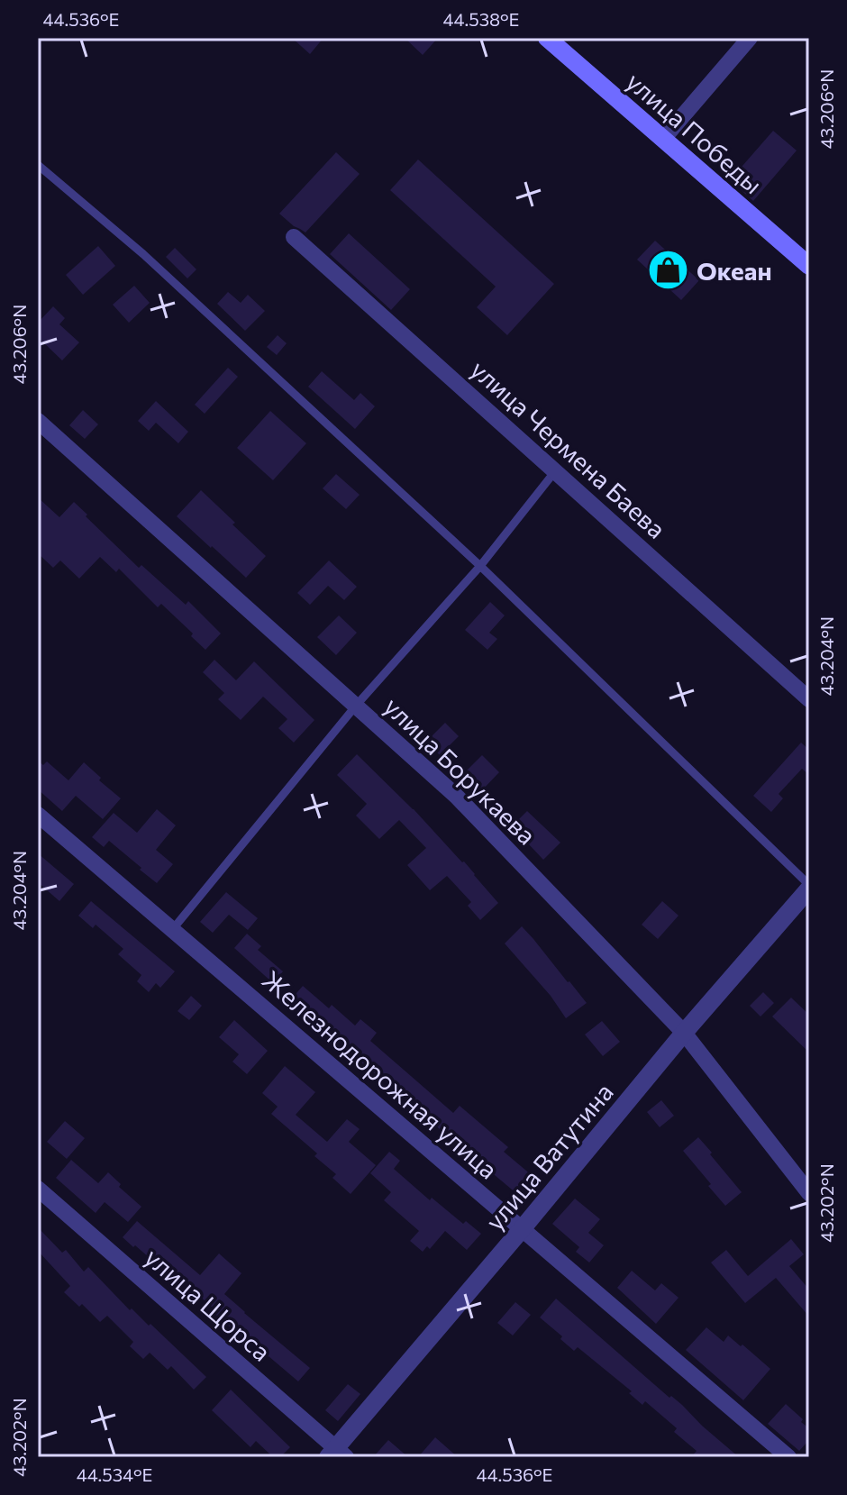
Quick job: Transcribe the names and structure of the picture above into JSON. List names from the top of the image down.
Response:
{
  "streets": {
    "main road": ["улица Победы"],
    "street": [
      "улица Чермена Баева",
      "улица Борукаева",
      "Железнодорожная улица",
      "улица Ватутина",
      "улица Щорса"
    ]
  },
  "crossings": [
    ["улица Борукаева", "улица Ватутина"],
    ["Железнодорожная улица", "улица Ватутина"],
    ["улица Ватутина", "улица Щорса"]
  ],
  "places": {
    "shop": ["Океан"]
  },
  "coordinates": [
    "44.536°E",
    "44.538°E",
    "43.206°N",
    "43.204°N",
    "43.202°N",
    "44.534°E"
  ]
}
